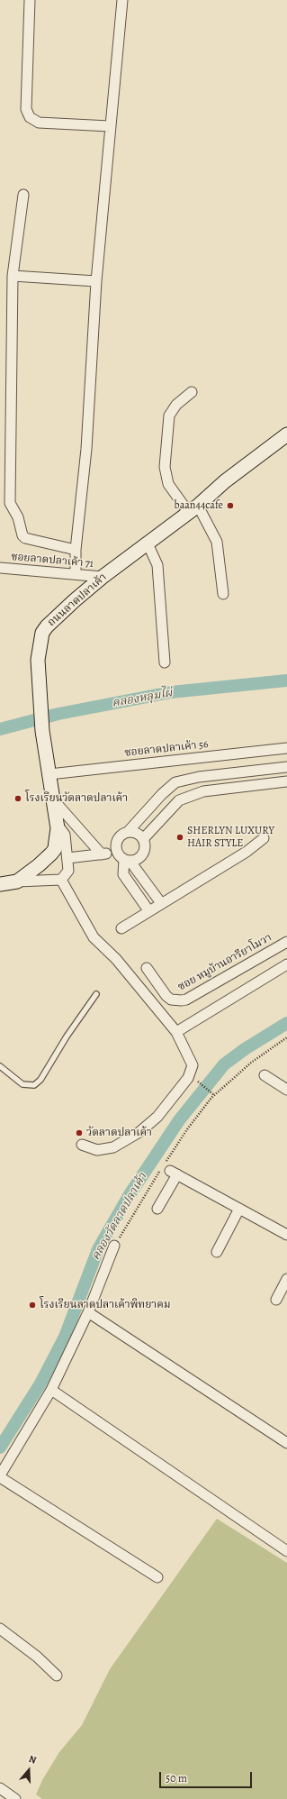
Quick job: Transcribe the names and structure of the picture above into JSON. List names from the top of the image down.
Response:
{
  "streets": {
    "main road": ["ถนนลาดปลาเค้า"],
    "street": ["ซอยลาดปลาเค้า 71", "ซอยลาดปลาเค้า 56", "ซอย หมูบ้านอารียาโมวา"]
  },
  "crossings": [
    ["ซอยลาดปลาเค้า 71", "ถนนลาดปลาเค้า"],
    ["ถนนลาดปลาเค้า", "ซอยลาดปลาเค้า 56"]
  ],
  "water": ["คลองหลุมไผ่", "คลองวัดลาดปลาเค้า"],
  "places": [
    "baan44cafe",
    "โรงเรียนวัดลาดปลาเค้า",
    "SHERLYN LUXURY HAIR STYLE",
    "วัดลาดปลาเค้า",
    "โรงเรียนลาดปลาเค้าพิทยาคม"
  ],
  "scale_bar": "50 m",
  "north": "top"
}
